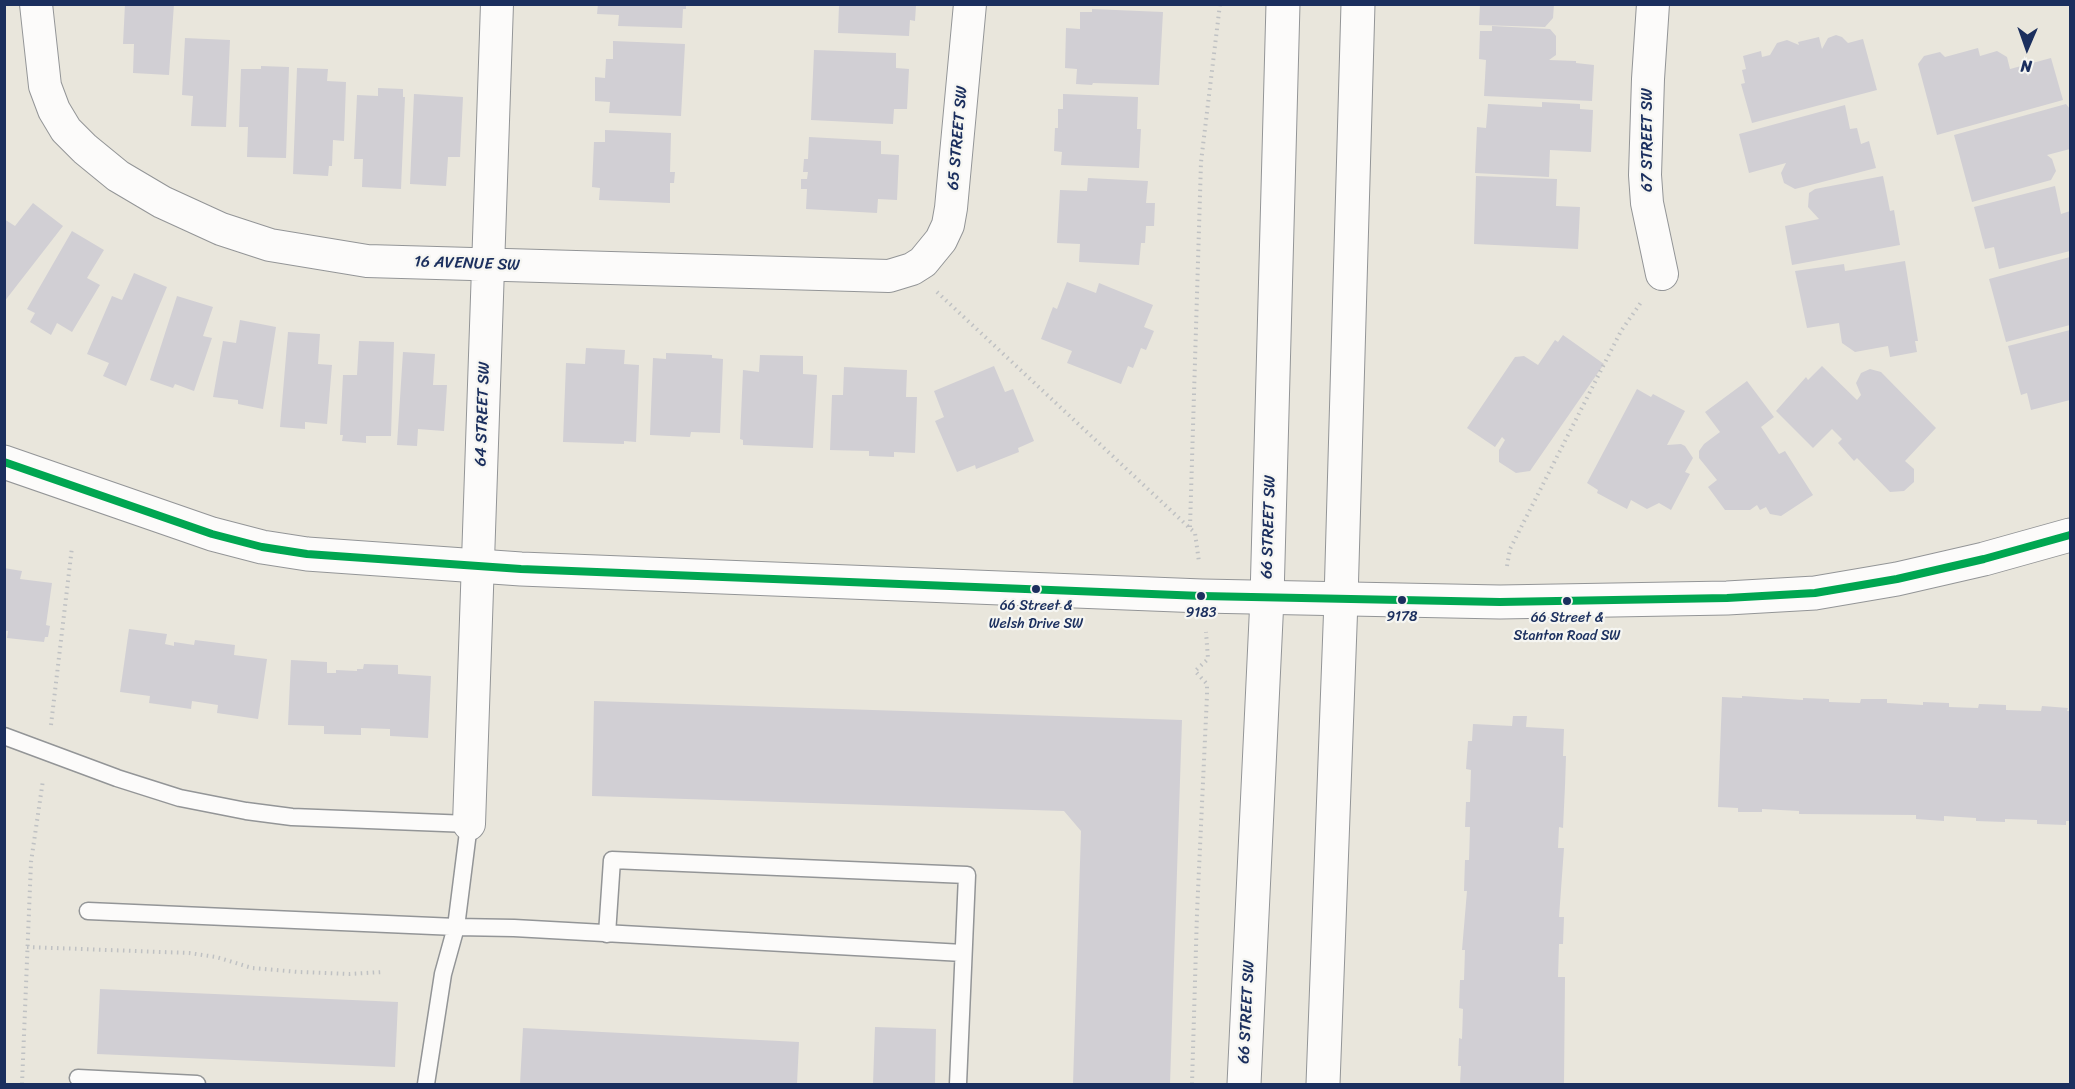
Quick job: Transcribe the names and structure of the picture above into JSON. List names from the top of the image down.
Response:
{
  "streets": {
    "main road": ["66 STREET SW"],
    "street": [
      "65 STREET SW",
      "67 STREET SW",
      "16 AVENUE SW",
      "64 STREET SW"
    ]
  },
  "crossings": [
    ["65 STREET SW", "16 AVENUE SW"],
    ["16 AVENUE SW", "64 STREET SW"]
  ],
  "places": [
    "66 Street & Welsh Drive SW",
    "9183",
    "9178",
    "66 Street & Stanton Road SW"
  ],
  "north": "bottom"
}
